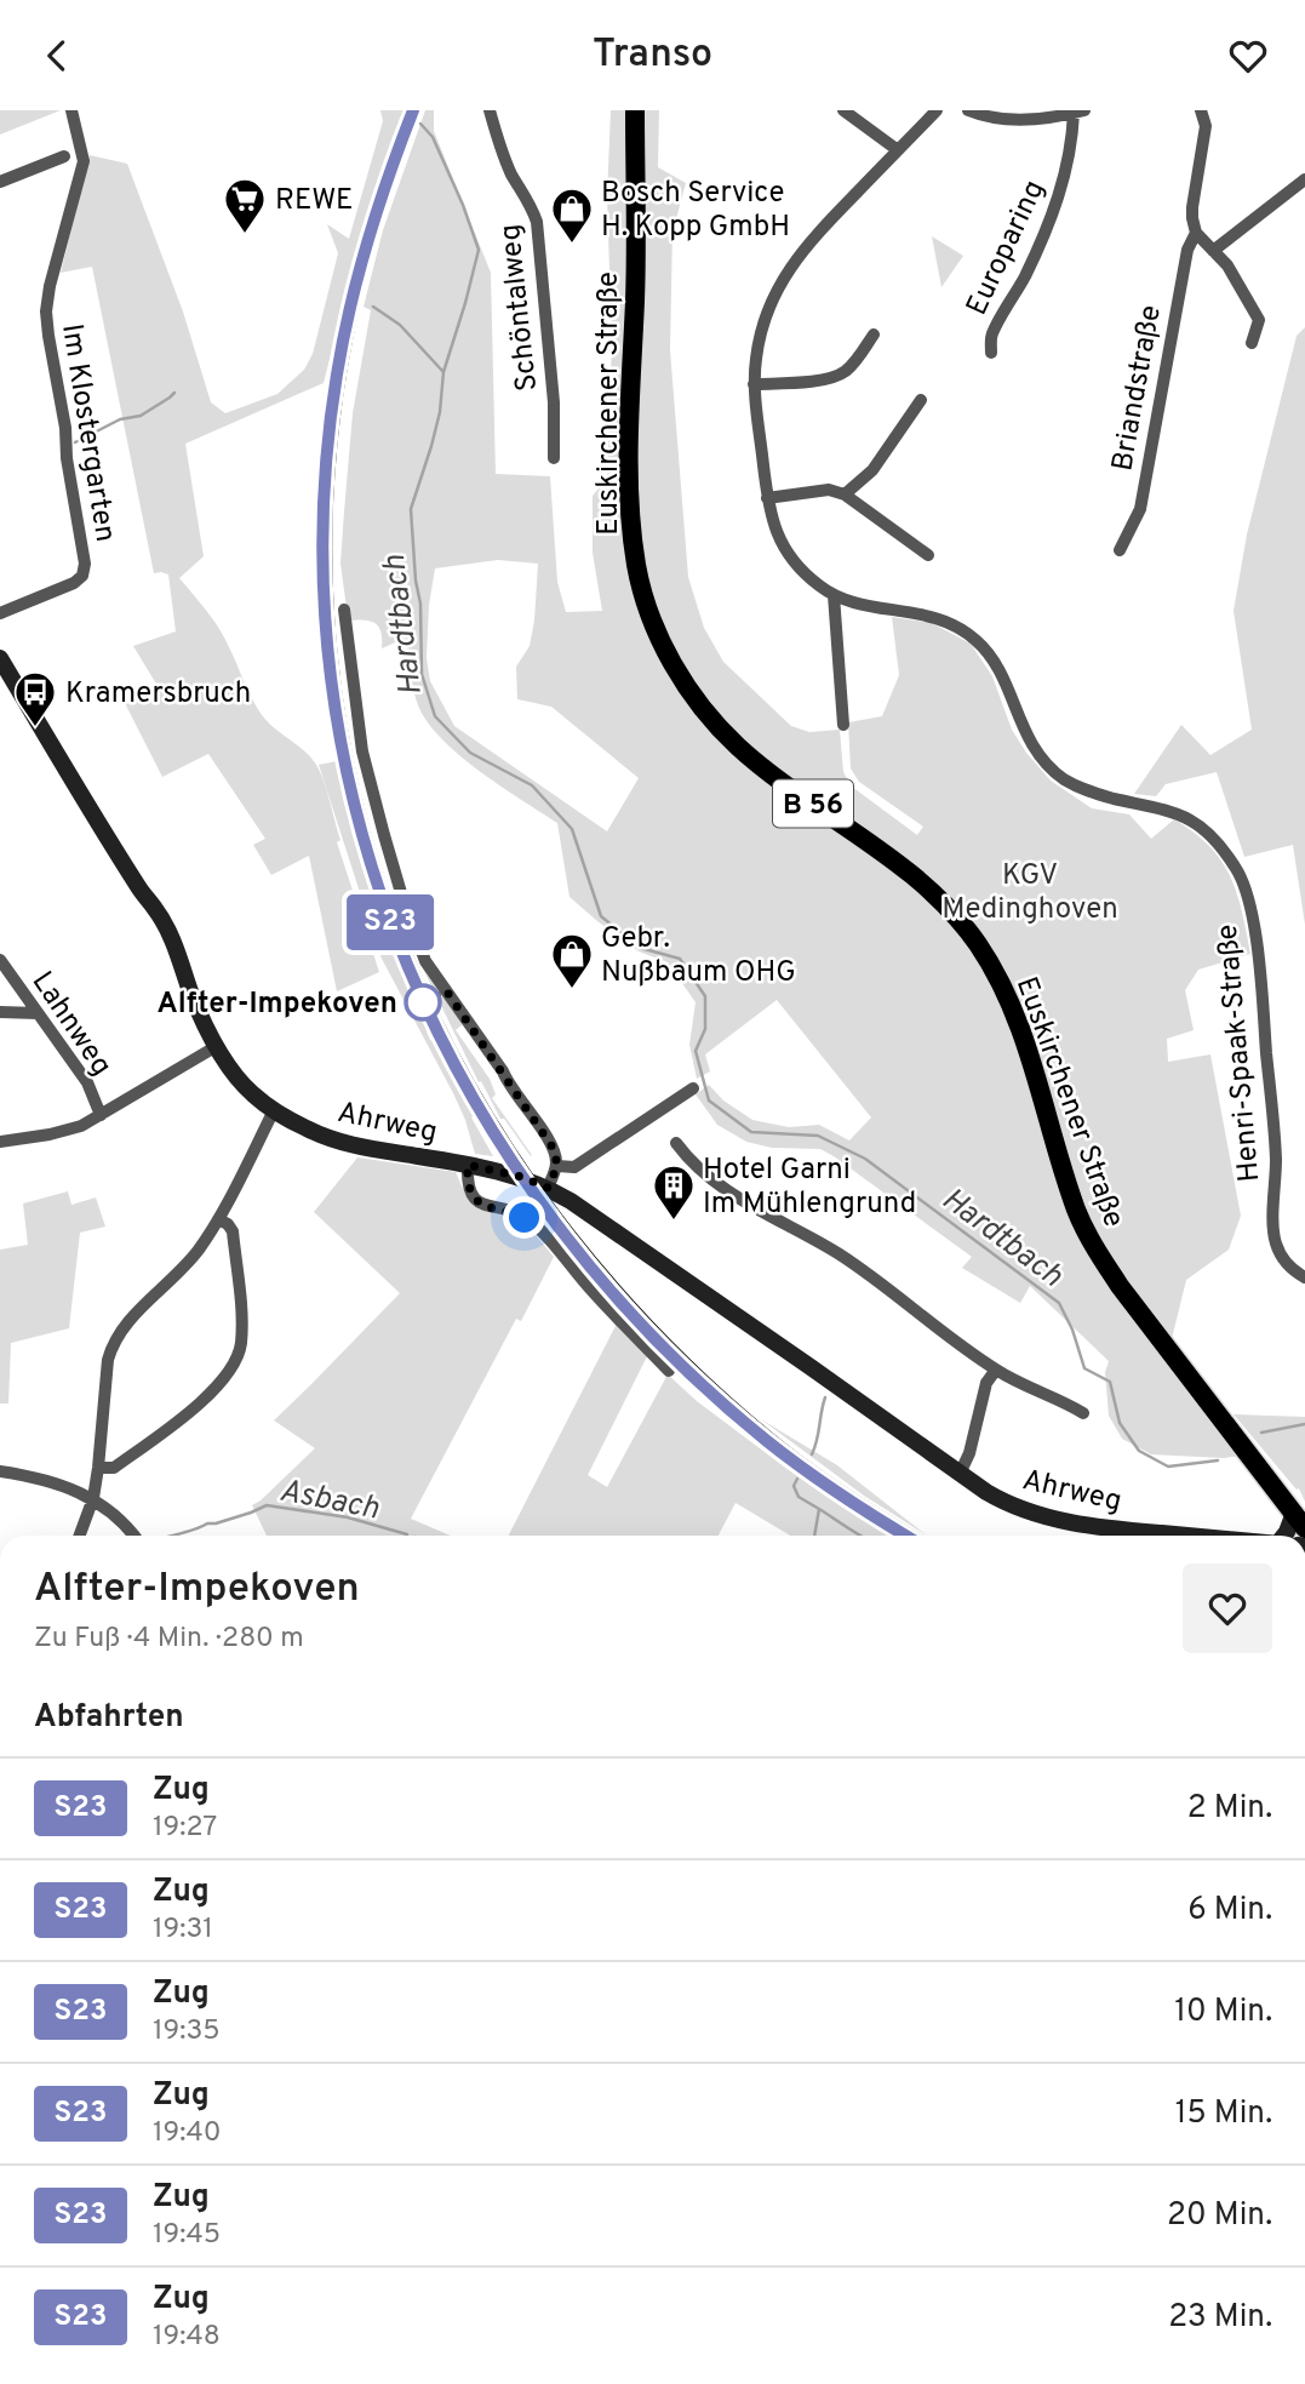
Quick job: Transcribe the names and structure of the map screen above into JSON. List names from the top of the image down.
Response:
{
  "streets": {
    "main road": ["Euskirchener Straße", "B 56"],
    "street": [
      "Europaring",
      "Schöntalweg",
      "Briandstraße",
      "Im Klostergarten",
      "Lahnweg",
      "Henri-Spaak-Straße",
      "Ahrweg"
    ]
  },
  "water": ["Hardtbach", "Asbach"],
  "parks": ["KGV Medinghoven"],
  "places": {
    "supermarket": ["REWE"],
    "shop": ["Bosch Service H. Kopp GmbH", "Gebr. Nußbaum OHG"],
    "bus stop": ["Kramersbruch"],
    "other": ["Alfter-Impekoven"],
    "building": ["Hotel Garni Im Mühlengrund"]
  },
  "page": {
    "header": "Transo",
    "on_map": "S23",
    "heading": [
      ["Alfter-Impekoven", "Zu Fuß · 4 Min. · 280 m"],
      "Abfahrten"
    ],
    "list": [
      {
        "mark": "S23",
        "name": "Zug",
        "note": "19:27",
        "value": "2 Min."
      },
      {
        "mark": "S23",
        "name": "Zug",
        "note": "19:31",
        "value": "6 Min."
      },
      {
        "mark": "S23",
        "name": "Zug",
        "note": "19:35",
        "value": "10 Min."
      },
      {
        "mark": "S23",
        "name": "Zug",
        "note": "19:40",
        "value": "15 Min."
      },
      {
        "mark": "S23",
        "name": "Zug",
        "note": "19:45",
        "value": "20 Min."
      },
      {
        "mark": "S23",
        "name": "Zug",
        "note": "19:48",
        "value": "23 Min."
      }
    ]
  }
}
